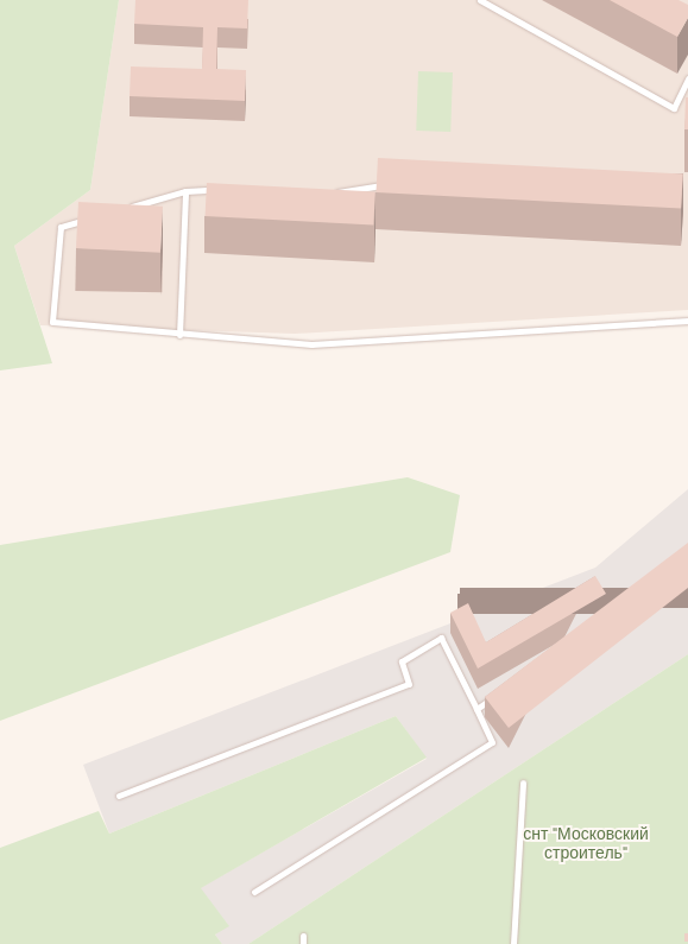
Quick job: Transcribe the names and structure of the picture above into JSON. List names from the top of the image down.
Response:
{
  "parks": ["снт \"Московский строитель\""]
}
